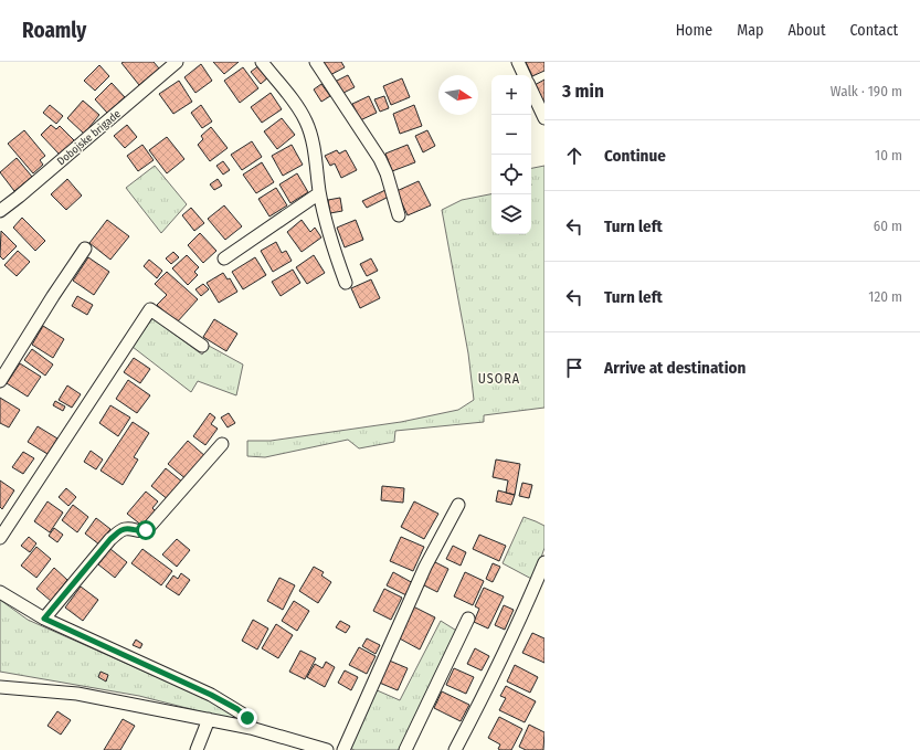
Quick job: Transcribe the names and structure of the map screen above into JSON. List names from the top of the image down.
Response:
{
  "streets": {
    "street": ["Dobojske brigade"]
  },
  "districts": ["USORA"],
  "north": "right",
  "page": {
    "header": "Roamly",
    "nav": [
      "Home",
      "Map",
      "About",
      "Contact"
    ],
    "heading": ["3 min", "Walk · 190 m"],
    "map_buttons": ["+", "−"],
    "list": [
      ["Continue", "10 m"],
      ["Turn left", "60 m"],
      ["Turn left", "120 m"],
      "Arrive at destination"
    ]
  }
}
